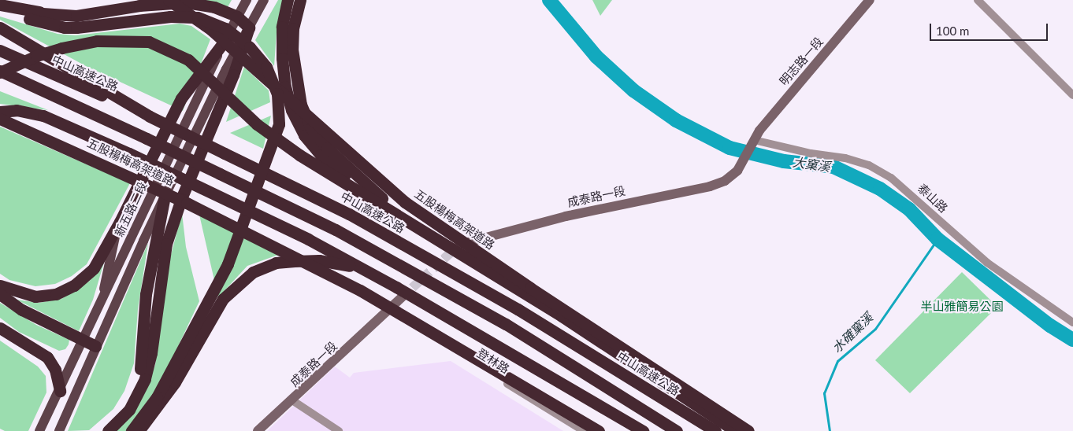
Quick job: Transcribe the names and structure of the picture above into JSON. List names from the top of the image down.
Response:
{
  "streets": {
    "highway": ["中山高速公路", "五股楊梅高架道路"],
    "main road": ["明志路一段", "成泰路一段", "新五路二段"],
    "street": ["泰山路", "登林路"]
  },
  "crossings": [
    ["明志路一段", "成泰路一段"],
    ["明志路一段", "泰山路"],
    ["成泰路一段", "登林路"]
  ],
  "water": ["大窠溪", "水確窠溪"],
  "parks": ["半山雅簡易公園"],
  "scale_bar": "100 m"
}
